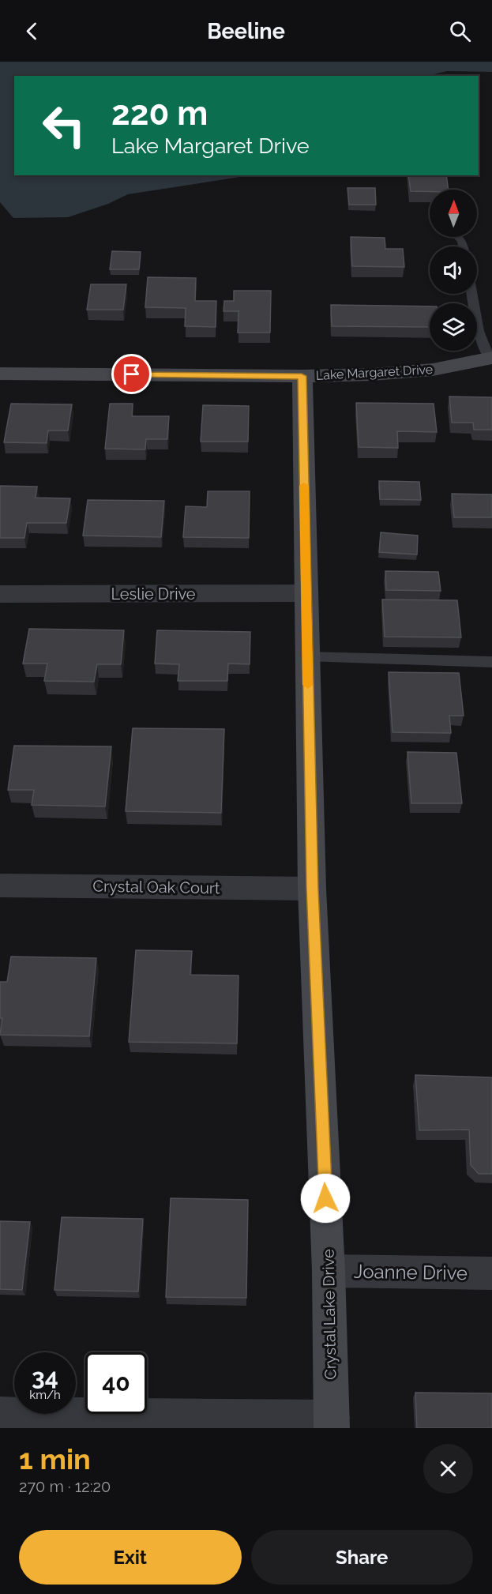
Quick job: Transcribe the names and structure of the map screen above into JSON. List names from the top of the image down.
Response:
{
  "streets": {
    "street": [
      "Lake Margaret Drive",
      "Leslie Drive",
      "Crystal Oak Court",
      "Joanne Drive",
      "Crystal Lake Drive"
    ]
  },
  "crossings": [
    ["Lake Margaret Drive", "Crystal Lake Drive"],
    ["Leslie Drive", "Crystal Lake Drive"],
    ["Crystal Oak Court", "Crystal Lake Drive"],
    ["Joanne Drive", "Crystal Lake Drive"]
  ],
  "north": "top",
  "page": {
    "header": "Beeline",
    "turn": ["220 m", "Lake Margaret Drive"],
    "speed": "34 km/h",
    "limit": "40",
    "heading": ["1 min", "270 m · 12:20"],
    "buttons": ["Exit", "Share"]
  }
}
